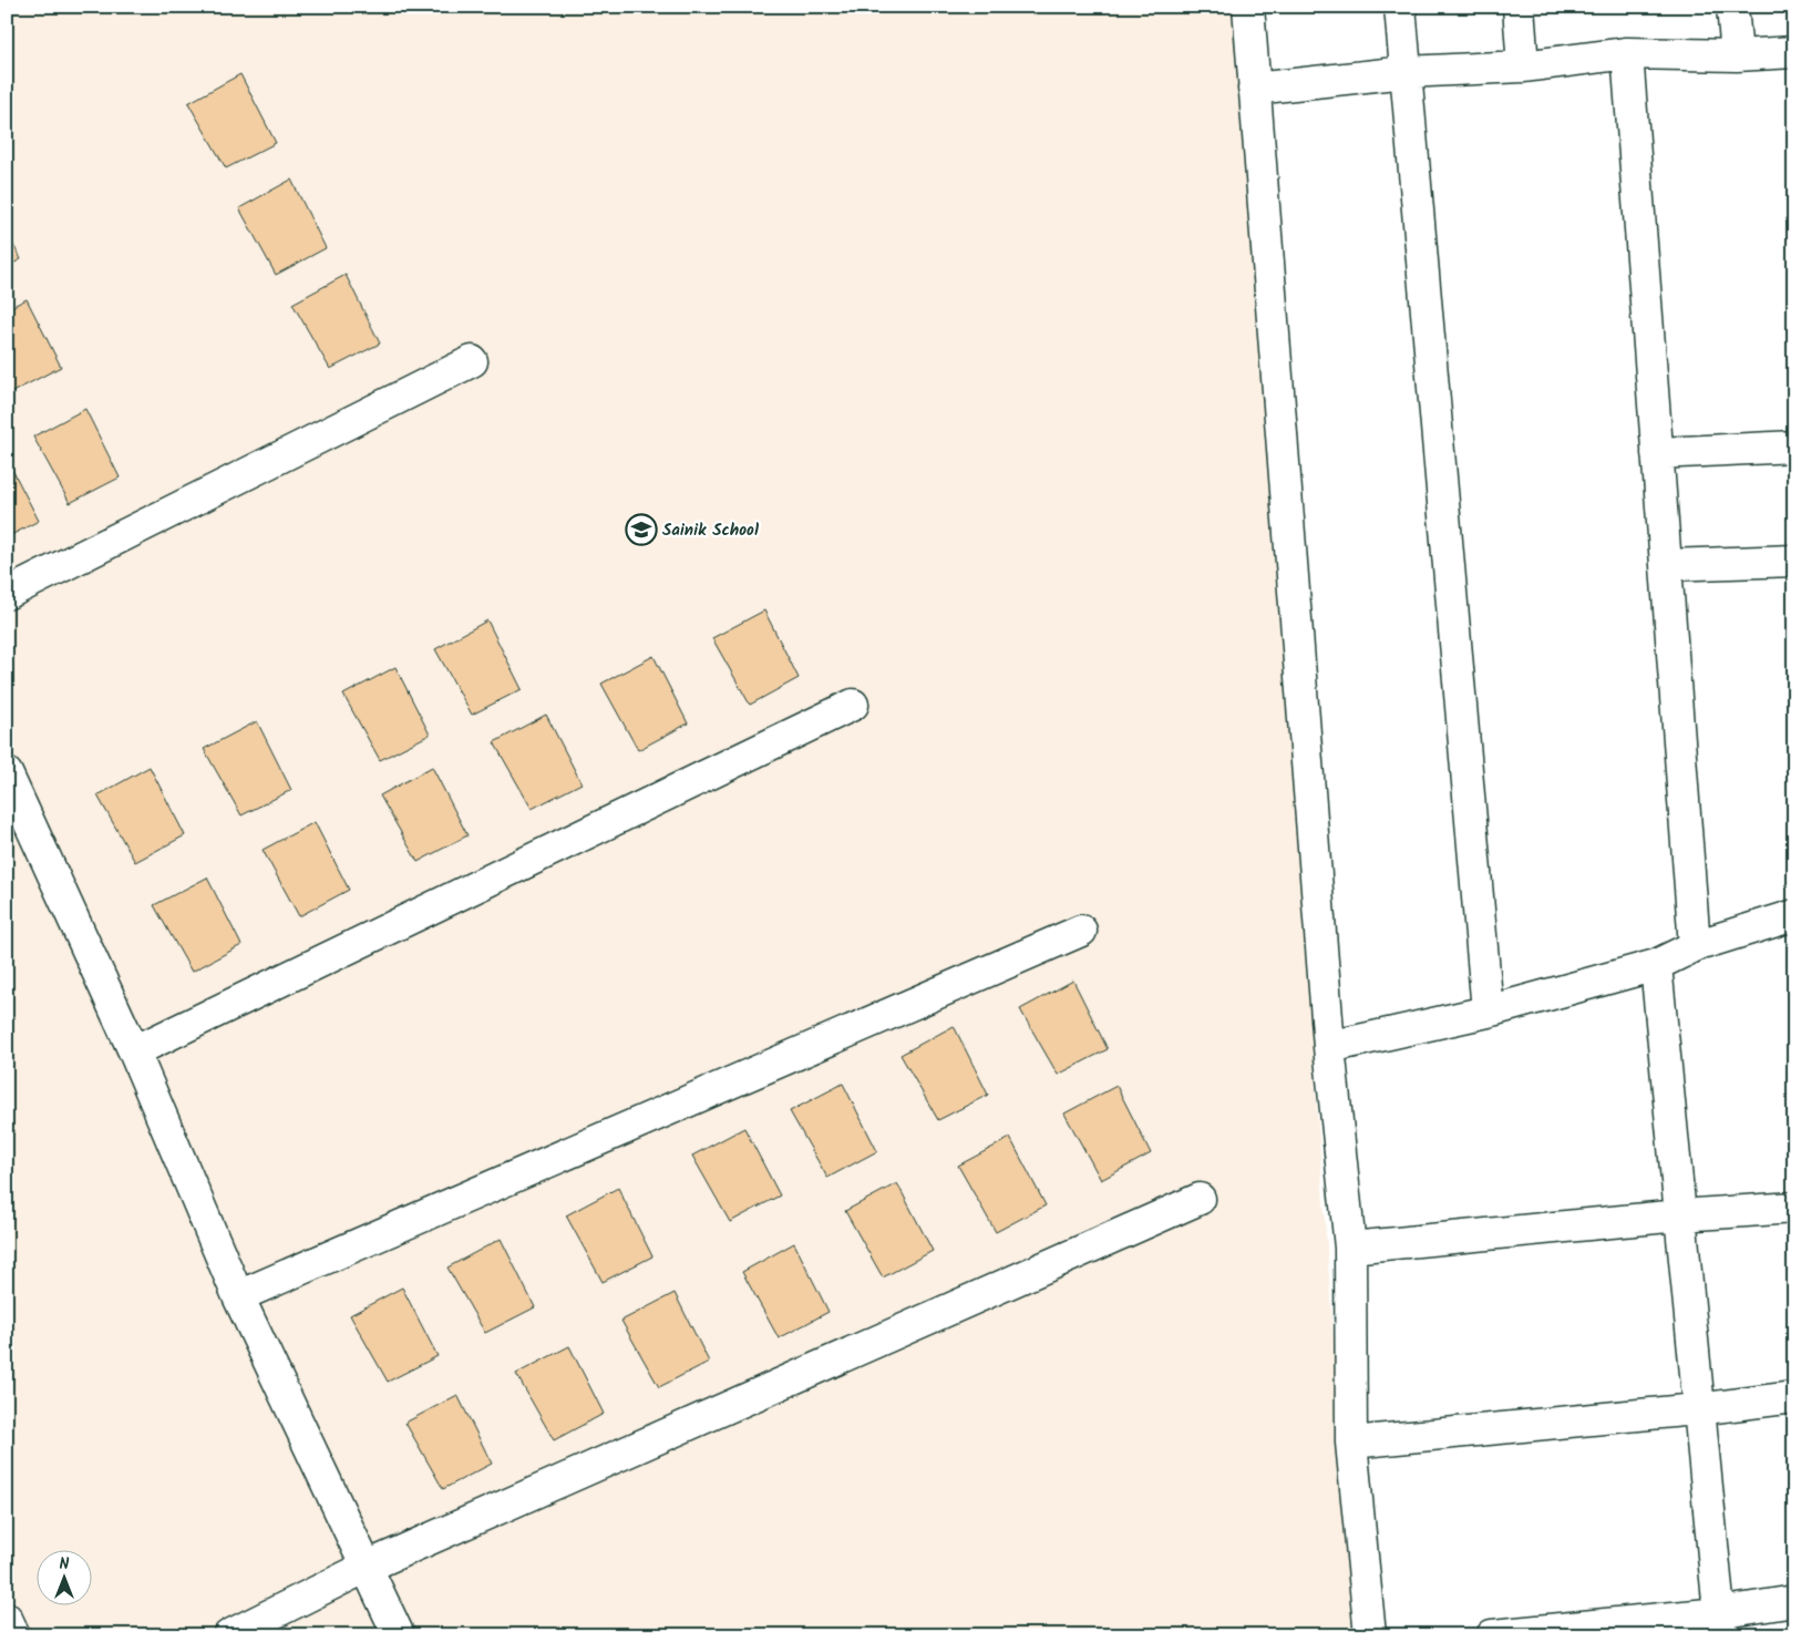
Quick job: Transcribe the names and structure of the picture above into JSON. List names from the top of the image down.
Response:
{
  "places": {
    "school or university": ["Sainik School"]
  },
  "north": "top"
}
